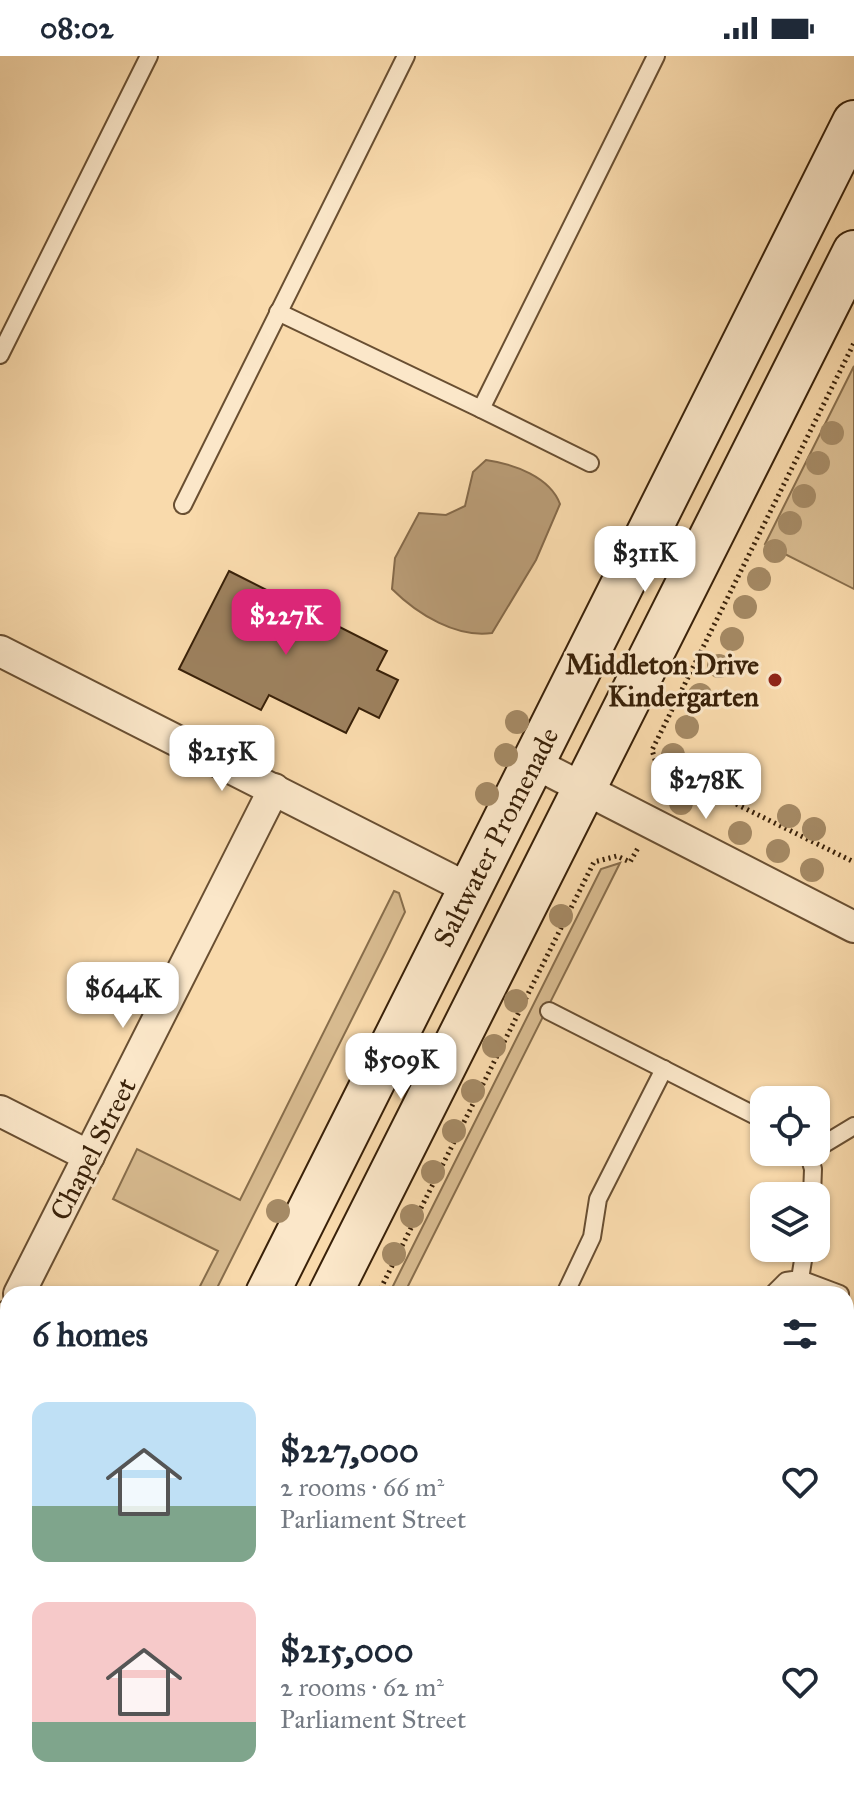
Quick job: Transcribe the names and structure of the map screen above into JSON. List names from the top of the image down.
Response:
{
  "streets": {
    "street": ["Saltwater Promenade", "Chapel Street"]
  },
  "places": ["Middleton Drive Kindergarten"],
  "page": {
    "status": "08:02",
    "price": [
      "$311K",
      "$227K",
      "$215K",
      "$278K",
      "$644K",
      "$509K"
    ],
    "heading": "6 homes",
    "list": [
      {
        "name": "$227,000",
        "note": "2 rooms · 66 m² · Parliament Street"
      },
      {
        "name": "$215,000",
        "note": "2 rooms · 62 m² · Parliament Street"
      }
    ]
  }
}
